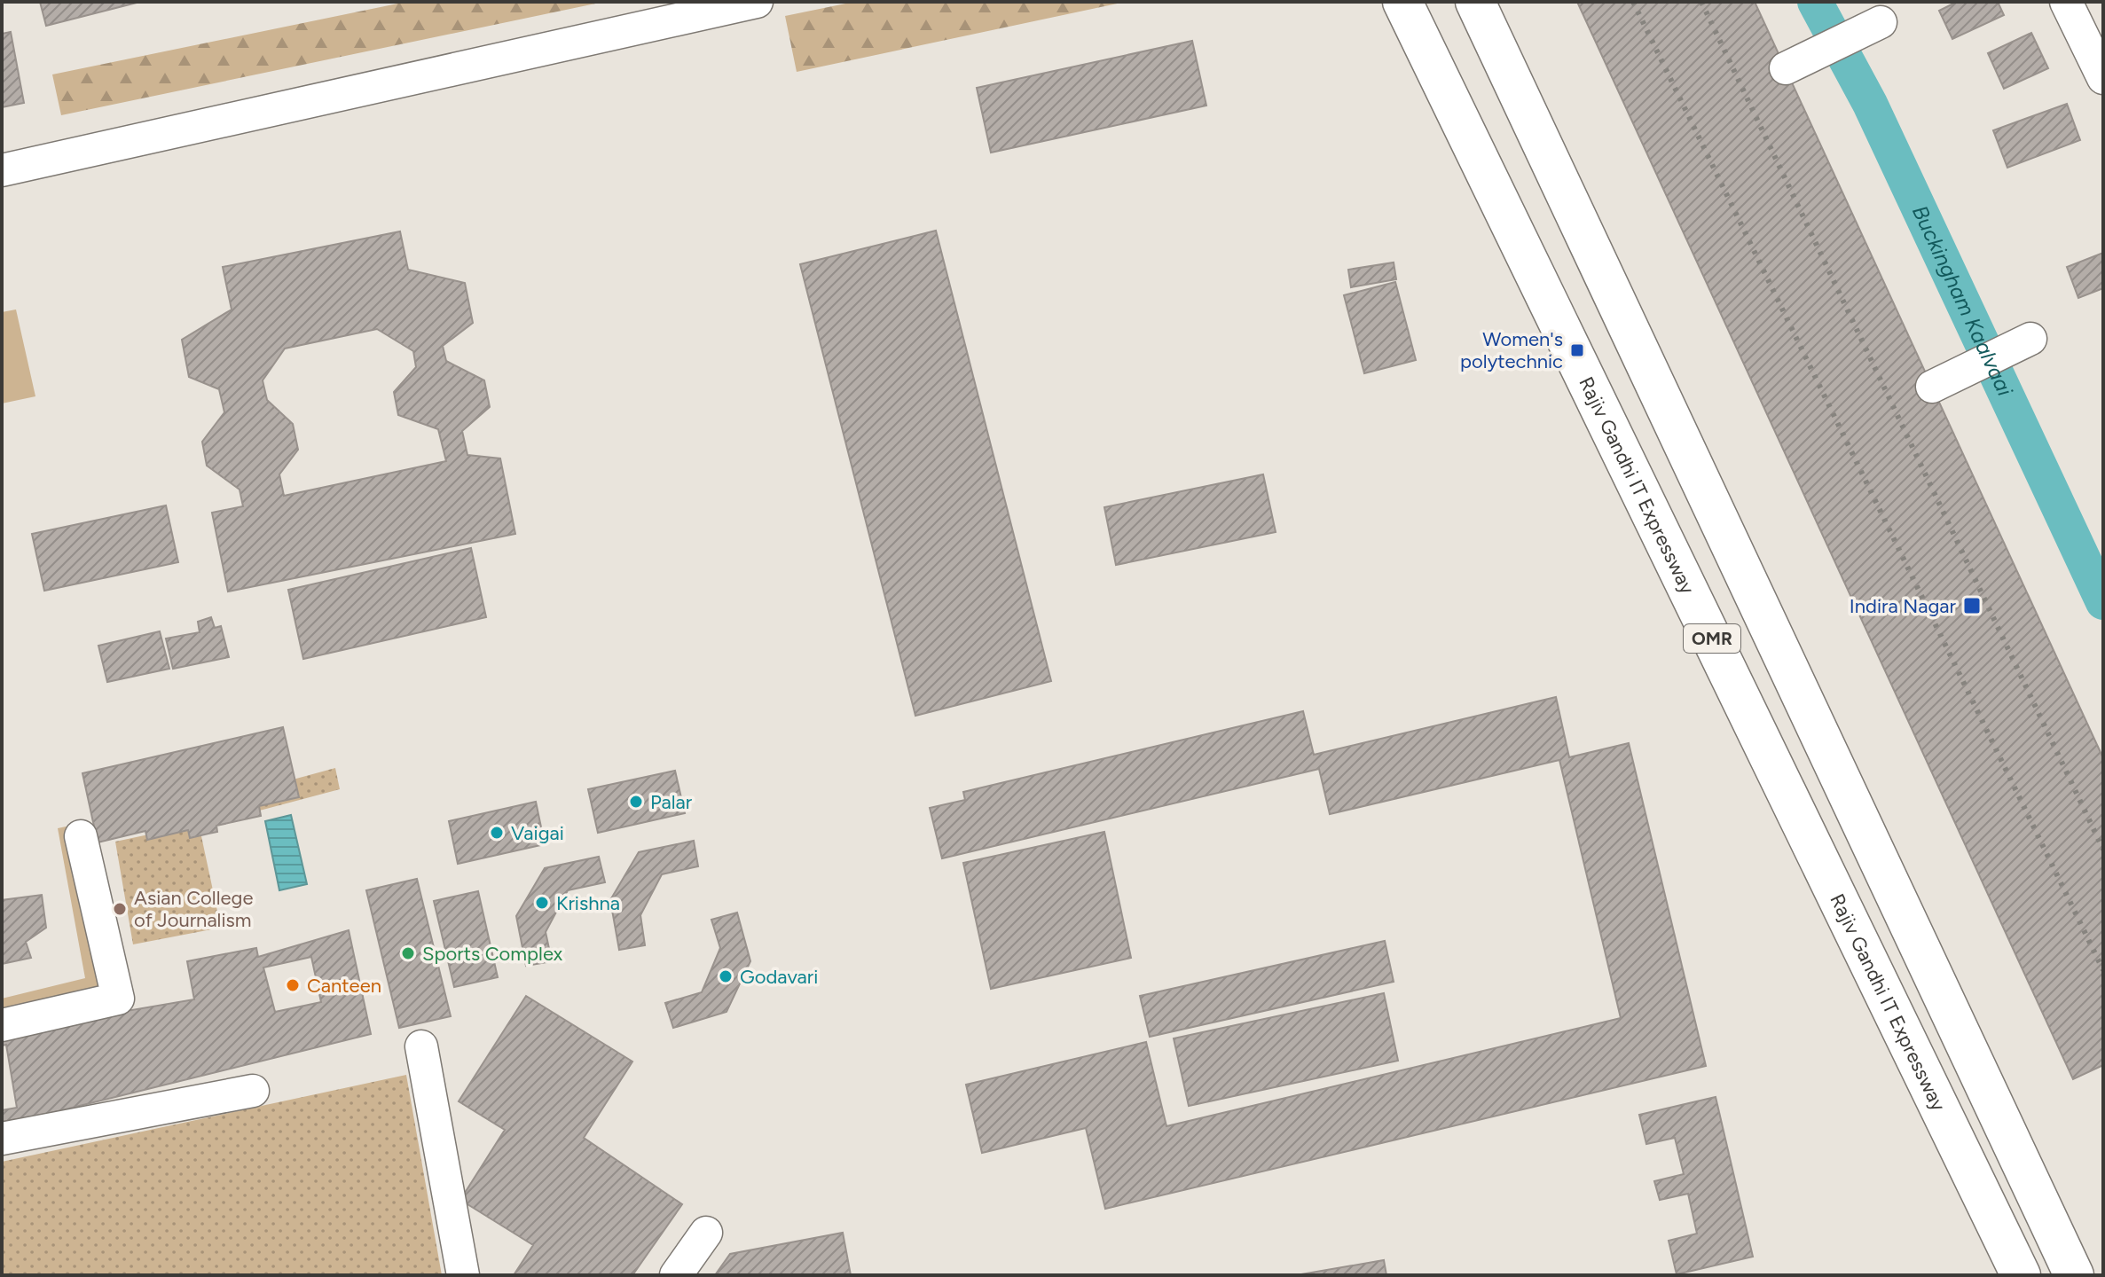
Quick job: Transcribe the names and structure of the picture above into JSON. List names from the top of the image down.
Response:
{
  "streets": {
    "main road": ["Rajiv Gandhi IT Expressway", "OMR"]
  },
  "water": ["Buckingham Kaalvaai"],
  "places": {
    "transit": ["Women's polytechnic", "Indira Nagar"],
    "other": [
      "Palar",
      "Vaigai",
      "Krishna",
      "Asian College of Journalism",
      "Sports Complex",
      "Godavari",
      "Canteen"
    ]
  }
}
